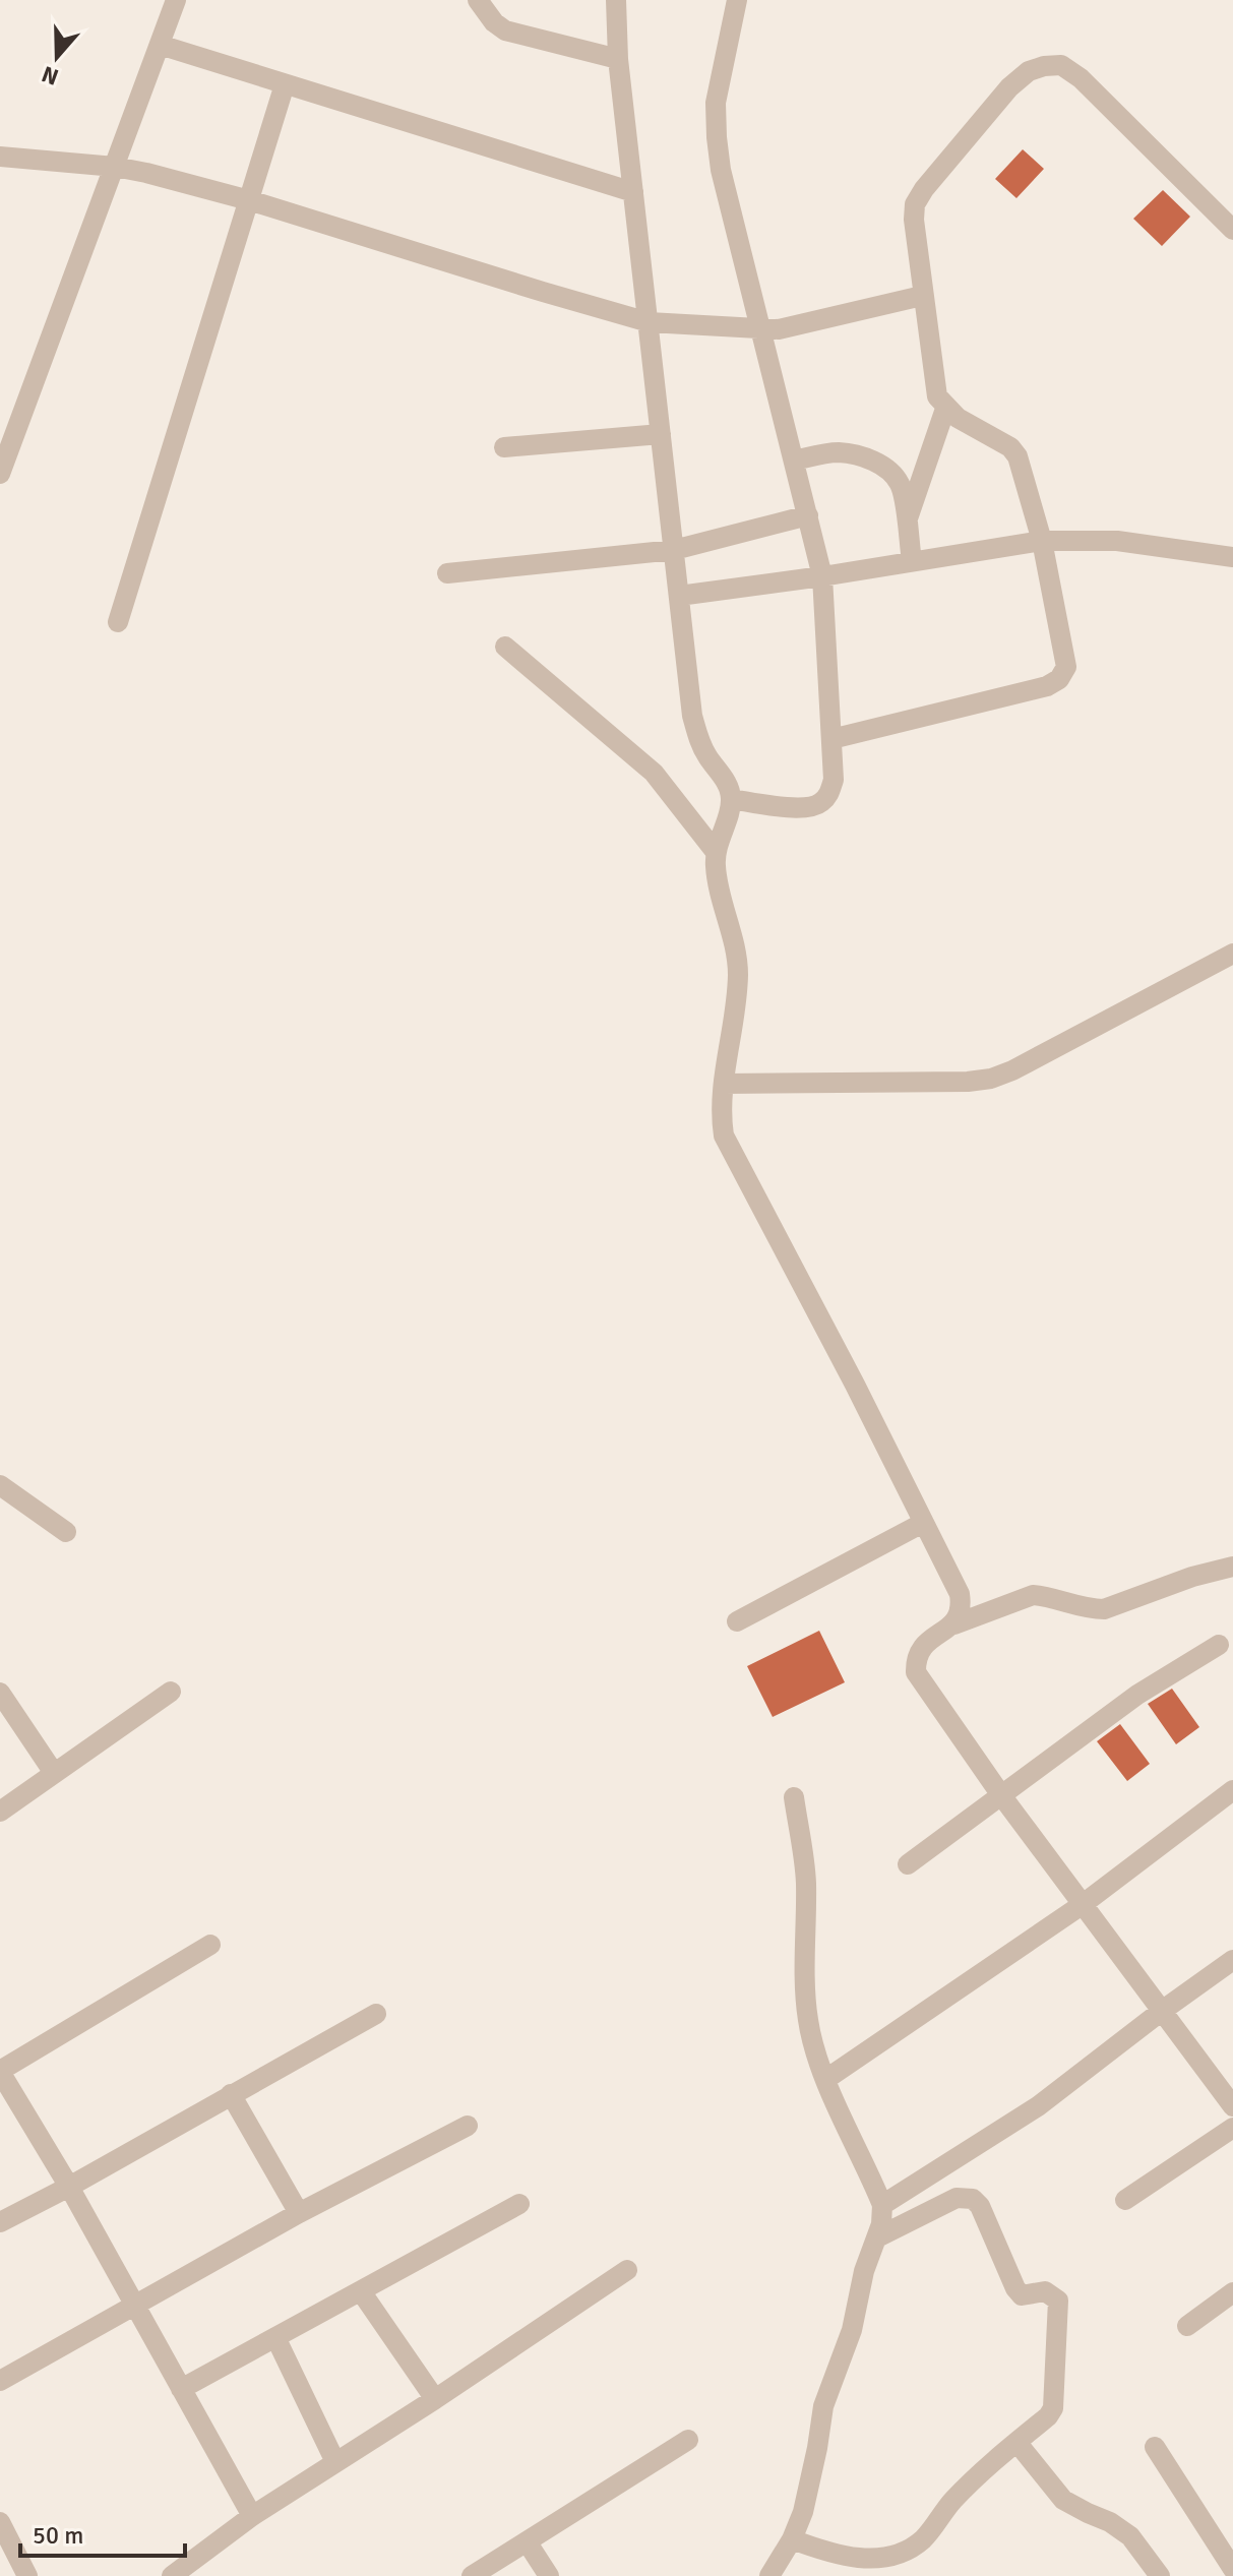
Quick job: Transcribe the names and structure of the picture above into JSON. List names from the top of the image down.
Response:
{
  "scale_bar": "50 m",
  "north": "bottom"
}
